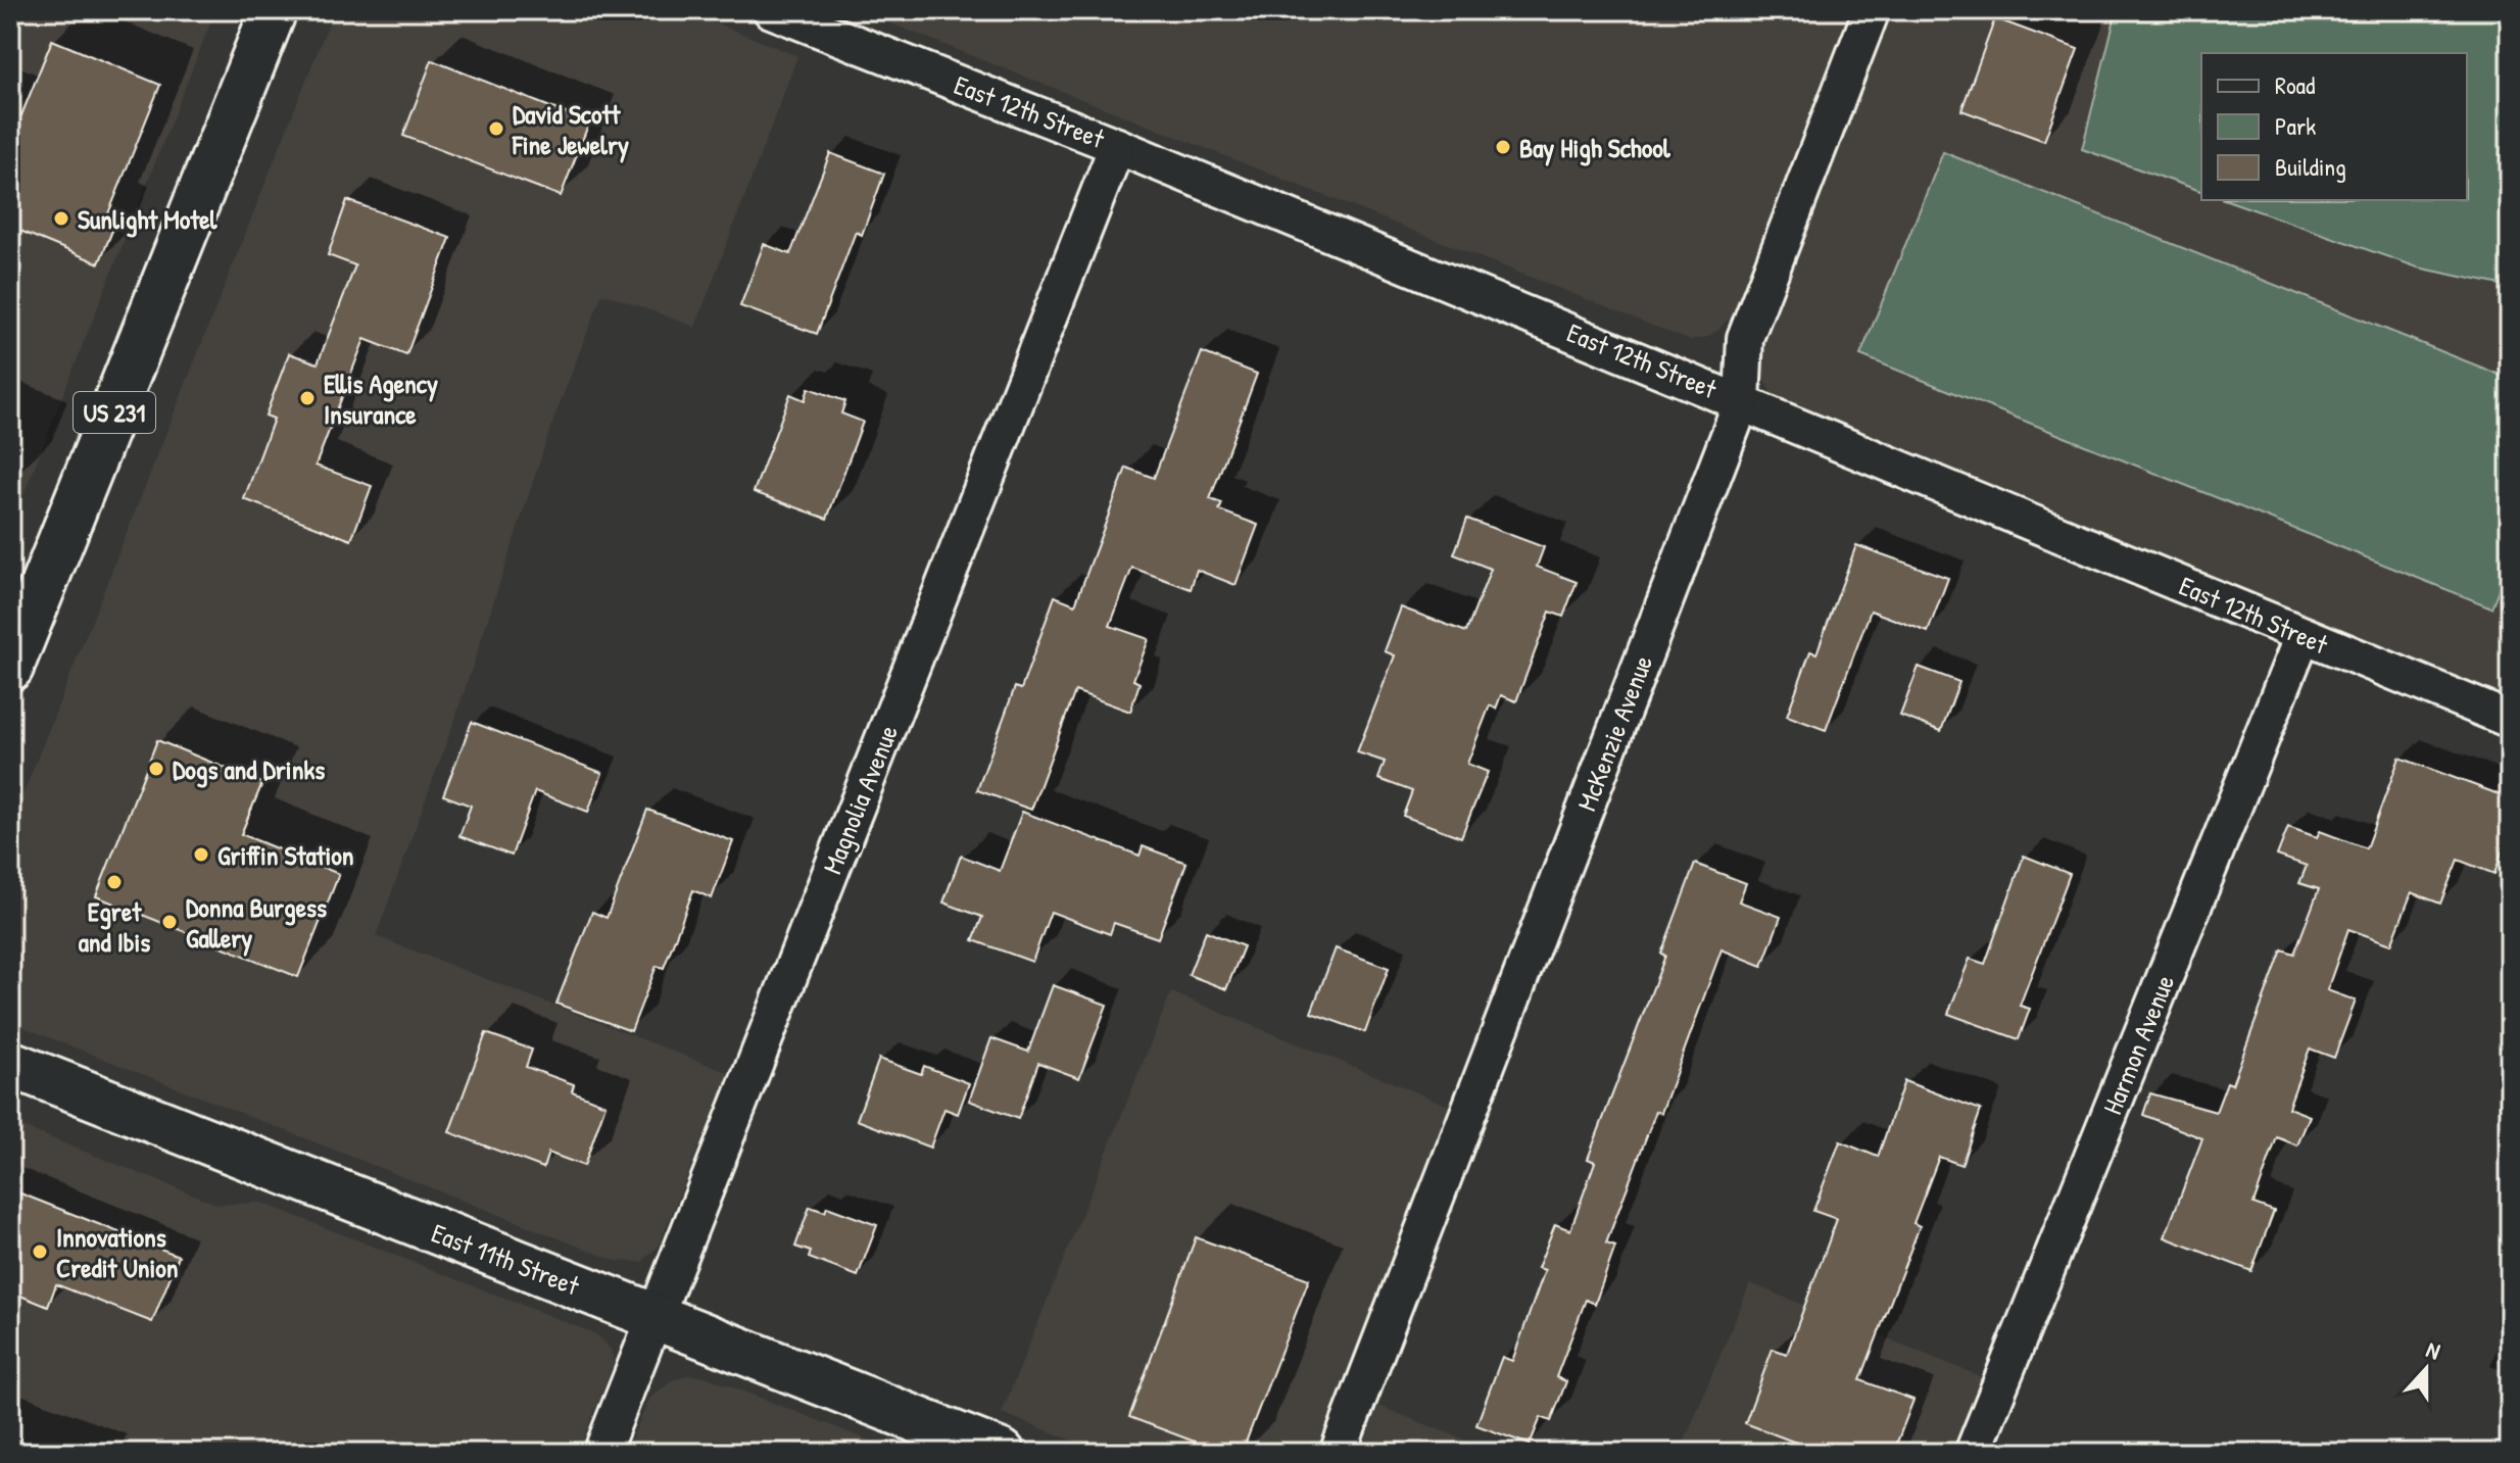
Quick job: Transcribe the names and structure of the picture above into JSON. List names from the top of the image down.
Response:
{
  "streets": {
    "main road": ["US 231", "East 11th Street"],
    "street": [
      "East 12th Street",
      "McKenzie Avenue",
      "Magnolia Avenue",
      "Harmon Avenue"
    ]
  },
  "crossings": [
    ["East 12th Street", "McKenzie Avenue"],
    ["East 12th Street", "Magnolia Avenue"],
    ["East 12th Street", "Harmon Avenue"],
    ["Magnolia Avenue", "East 11th Street"]
  ],
  "places": [
    "David Scott Fine Jewelry",
    "Bay High School",
    "Sunlight Motel",
    "Ellis Agency Insurance",
    "Dogs and Drinks",
    "Griffin Station",
    "Egret and Ibis",
    "Donna Burgess Gallery",
    "Innovations Credit Union"
  ],
  "legend": ["Road", "Park", "Building"],
  "north": "top"
}
